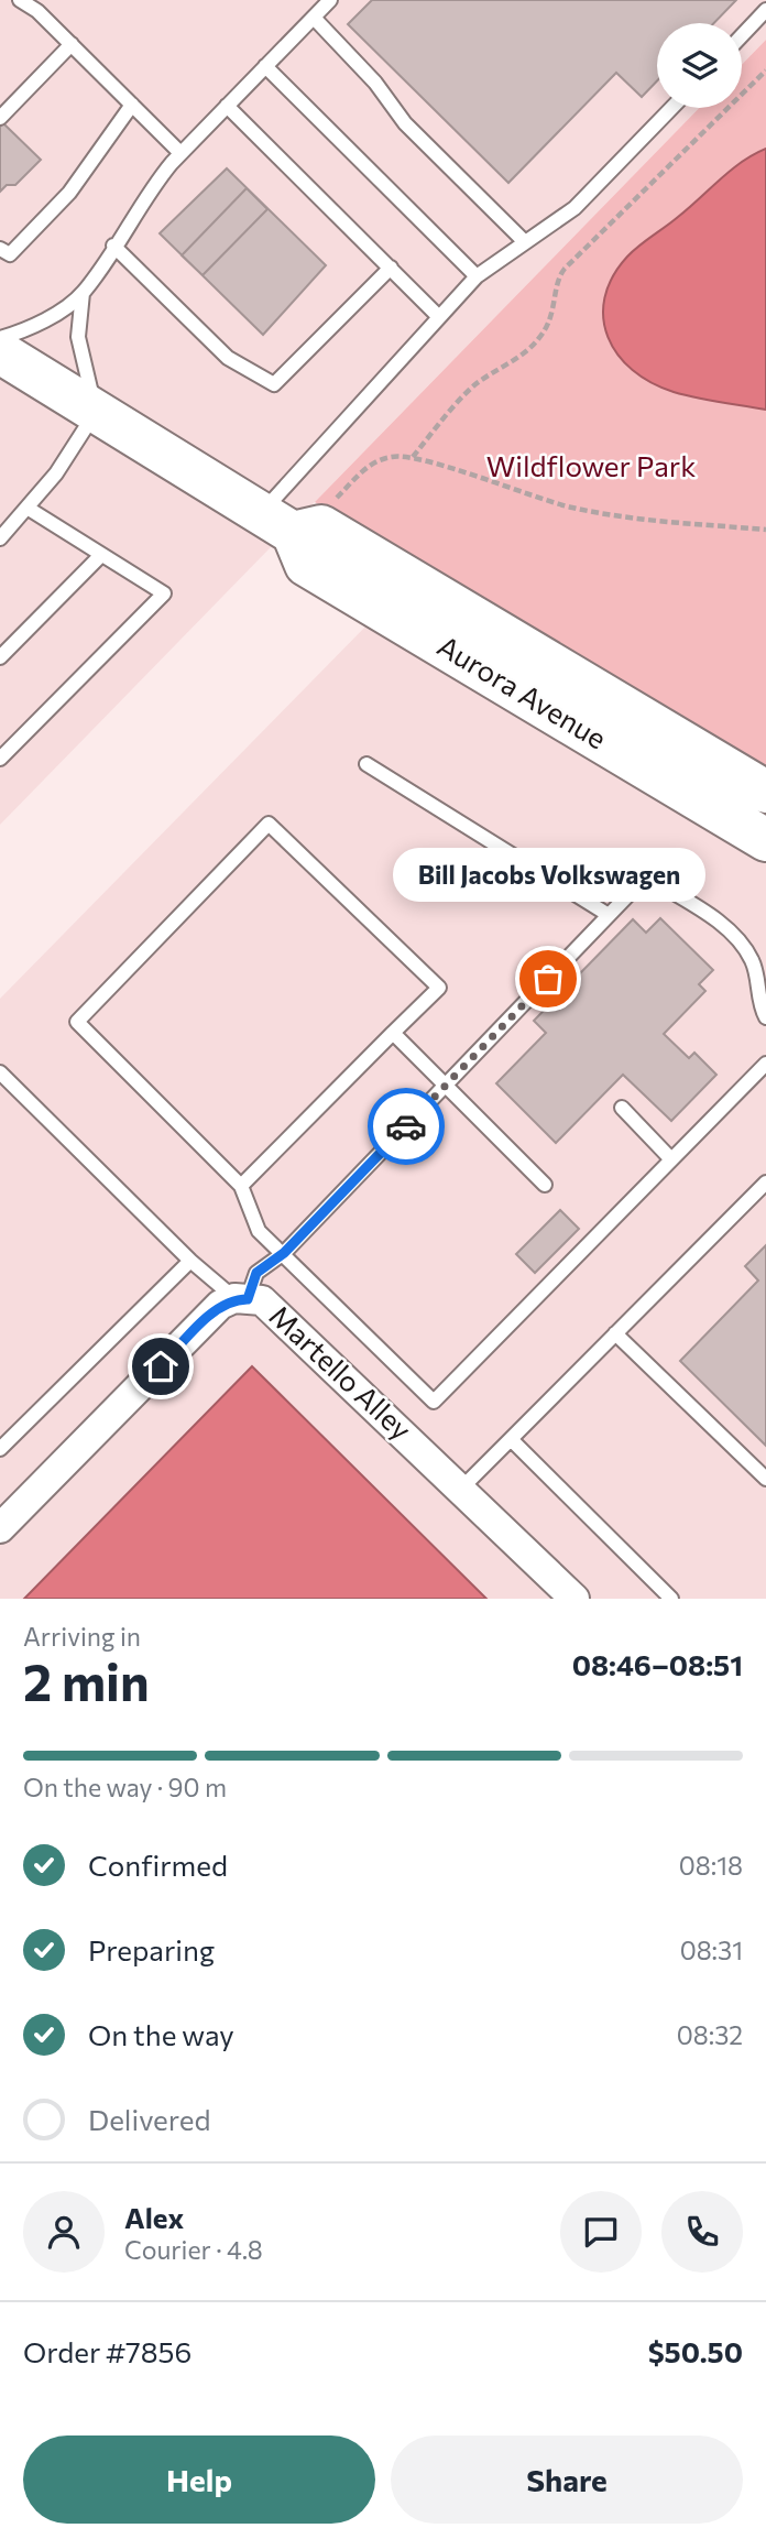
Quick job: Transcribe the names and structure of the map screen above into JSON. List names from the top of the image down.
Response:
{
  "streets": {
    "main road": ["Aurora Avenue"],
    "street": ["Martello Alley"]
  },
  "parks": ["Wildflower Park"],
  "places": ["Bill Jacobs Volkswagen"],
  "page": {
    "bubble": "Bill Jacobs Volkswagen",
    "heading": ["2 min", "Arriving in", "08:46–08:51"],
    "panel": [
      "Alex",
      "Courier · 4.8",
      "Order #7856",
      "$50.50"
    ],
    "bar": "On the way · 90 m",
    "list": [
      ["Confirmed", "08:18"],
      ["Preparing", "08:31"],
      ["On the way", "08:32"],
      "Delivered"
    ],
    "buttons": ["Help", "Share"]
  }
}
